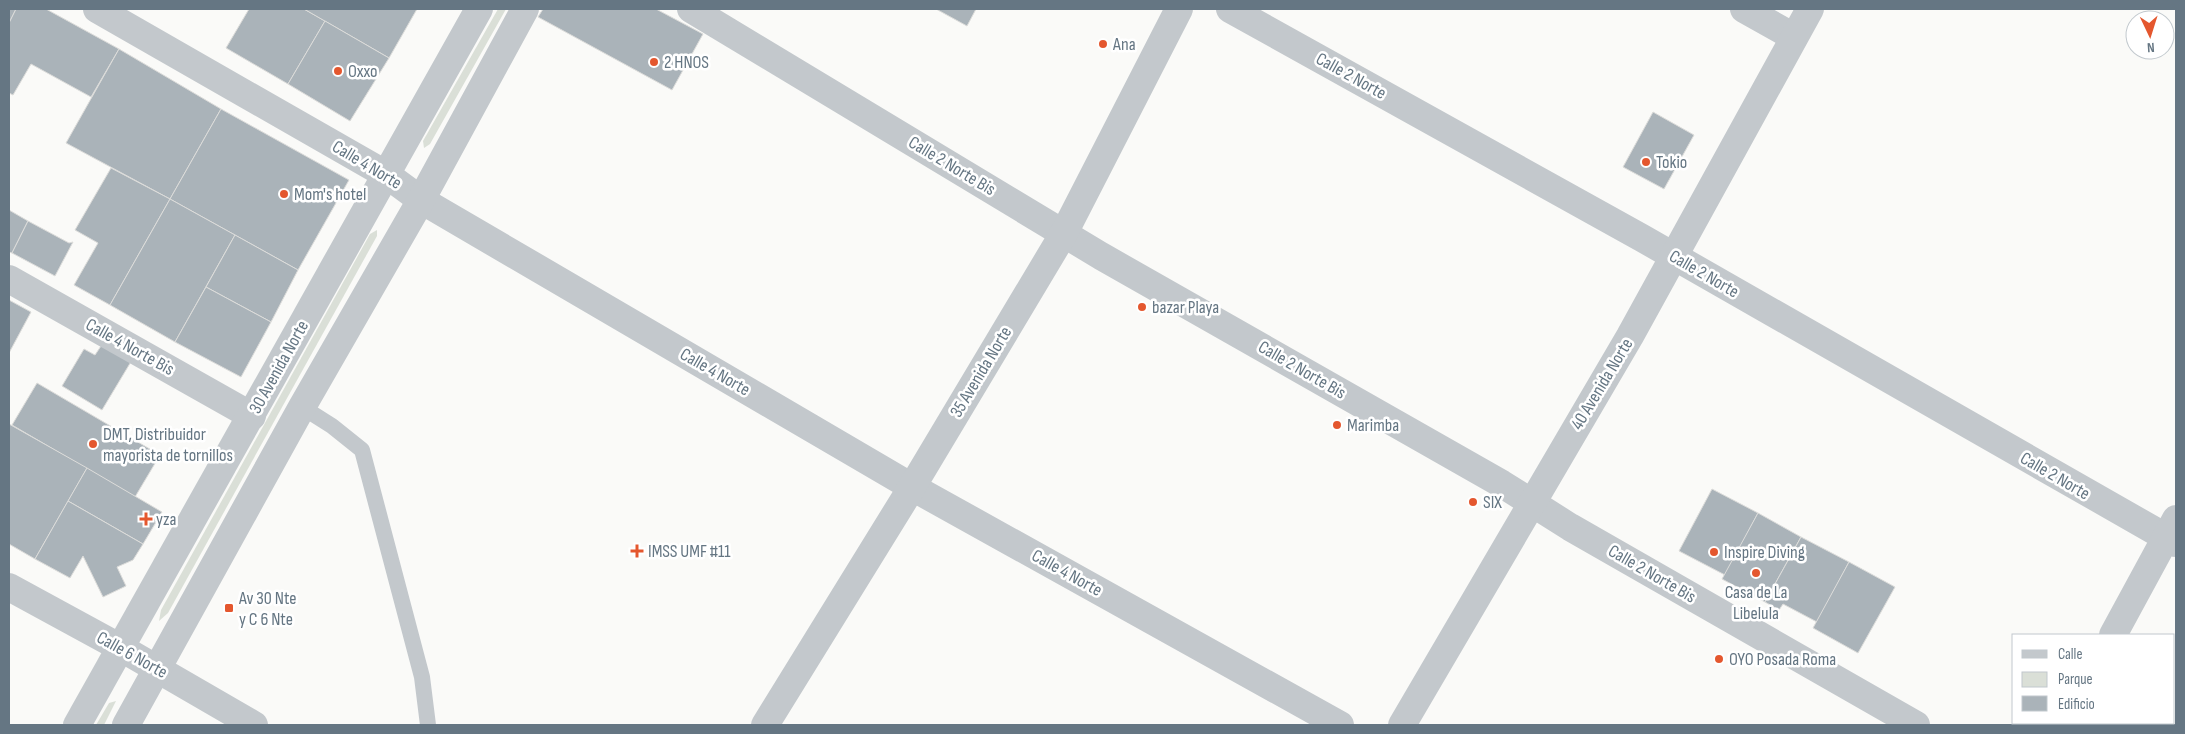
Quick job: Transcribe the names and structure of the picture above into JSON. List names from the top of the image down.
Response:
{
  "streets": {
    "street": [
      "Calle 2 Norte",
      "Calle 4 Norte",
      "Calle 2 Norte Bis",
      "Calle 4 Norte Bis",
      "30 Avenida Norte",
      "35 Avenida Norte",
      "40 Avenida Norte",
      "Calle 6 Norte"
    ]
  },
  "crossings": [
    ["Calle 2 Norte", "40 Avenida Norte"],
    ["Calle 4 Norte", "30 Avenida Norte"],
    ["Calle 4 Norte", "35 Avenida Norte"],
    ["Calle 2 Norte Bis", "35 Avenida Norte"],
    ["Calle 2 Norte Bis", "40 Avenida Norte"],
    ["Calle 4 Norte Bis", "30 Avenida Norte"],
    ["30 Avenida Norte", "Calle 6 Norte"]
  ],
  "places": {
    "other": [
      "Ana",
      "2 HNOS",
      "Oxxo",
      "Tokio",
      "Mom's hotel",
      "bazar Playa",
      "Marimba",
      "DMT, Distribuidor mayorista de tornillos",
      "SIX",
      "Inspire Diving",
      "Casa de La Libelula",
      "OYO Posada Roma"
    ],
    "health": ["yza", "IMSS UMF #11"],
    "transit": ["Av 30 Nte y C 6 Nte"]
  },
  "legend": ["Calle", "Parque", "Edificio"],
  "north": "bottom"
}
